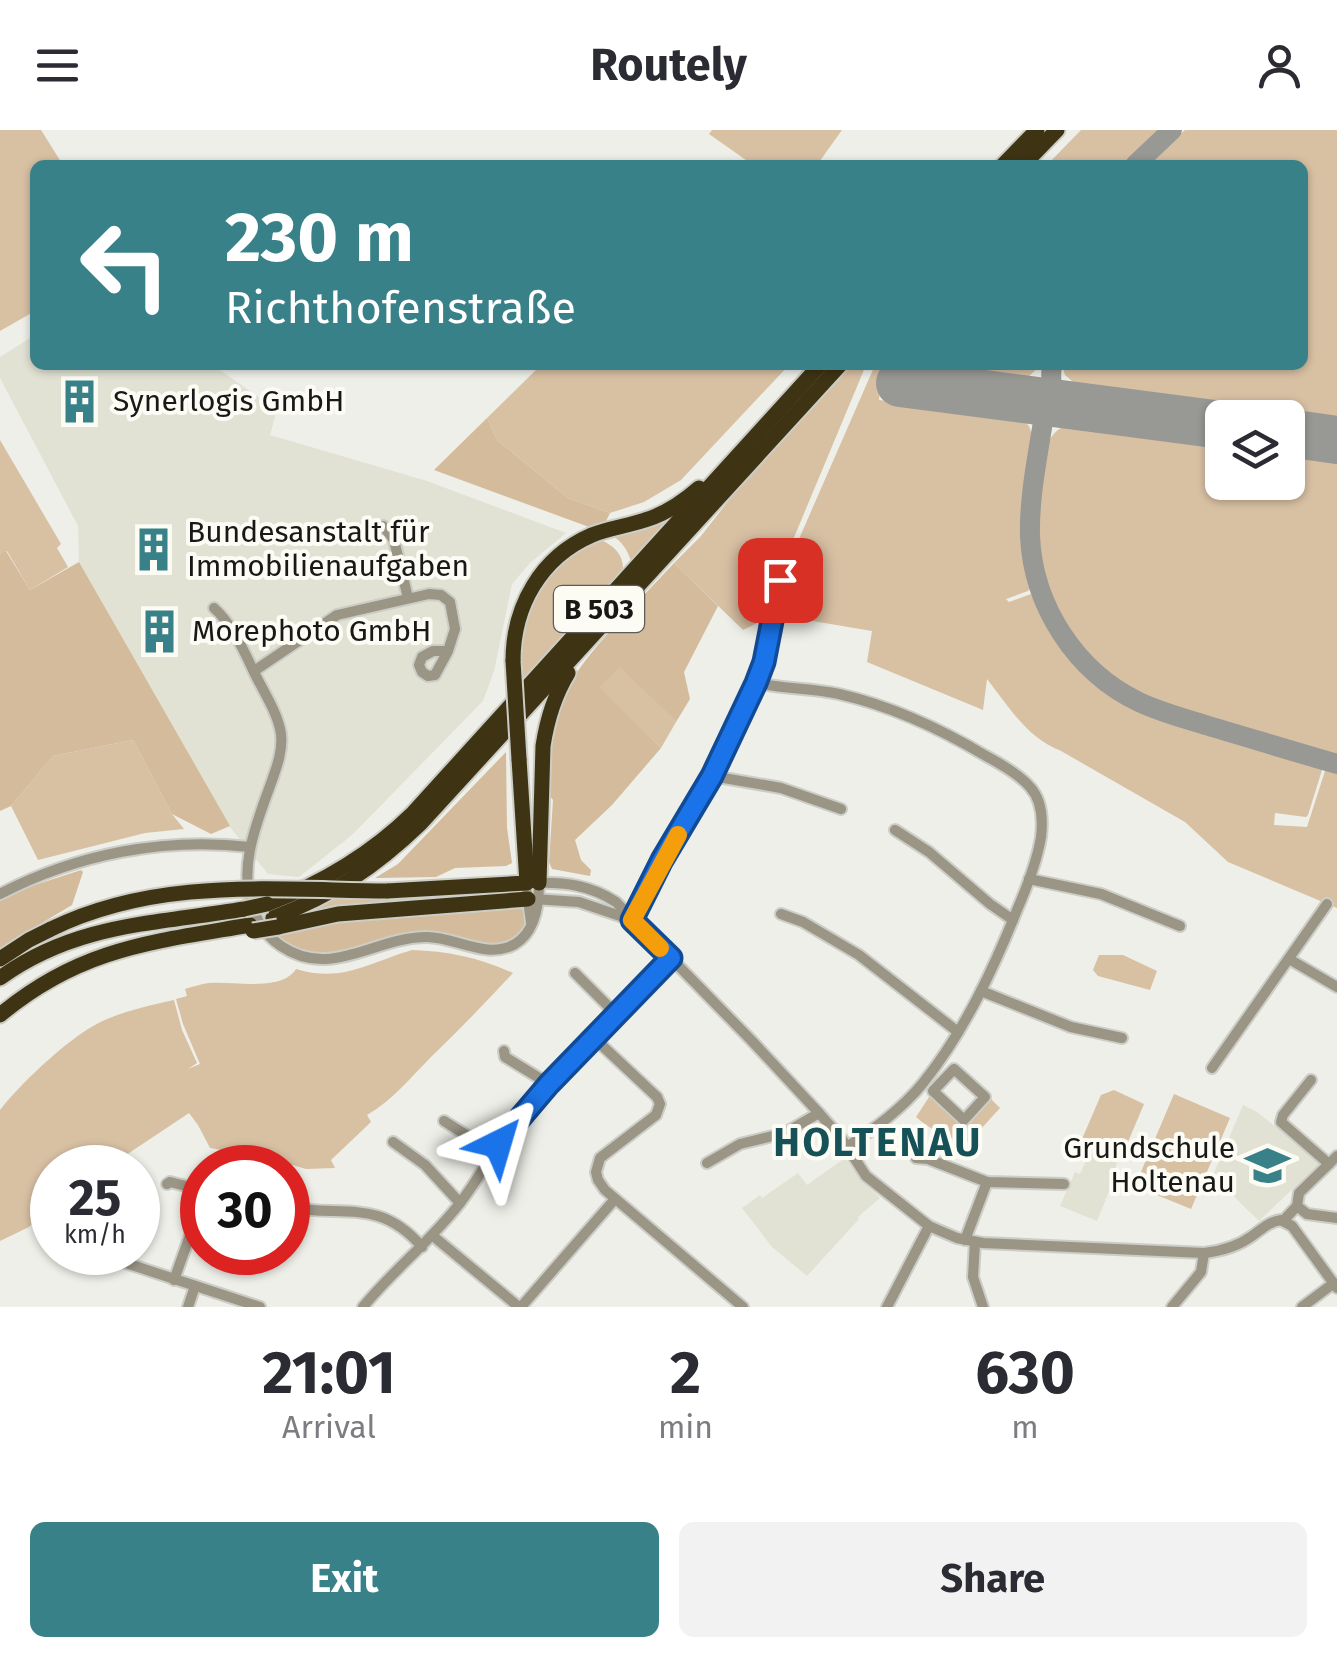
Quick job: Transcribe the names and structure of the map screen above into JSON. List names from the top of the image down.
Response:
{
  "streets": {
    "highway": ["B 503"]
  },
  "districts": ["HOLTENAU"],
  "places": {
    "building": ["Synerlogis GmbH", "Bundesanstalt für Immobilienaufgaben", "Morephoto GmbH"],
    "school or university": ["Grundschule Holtenau"]
  },
  "page": {
    "header": "Routely",
    "turn": ["230 m", "Richthofenstraße"],
    "speed": "25 km/h",
    "limit": "30",
    "eta": [
      "21:01",
      "Arrival",
      "2",
      "min",
      "630",
      "m"
    ],
    "buttons": ["Exit", "Share"]
  }
}
